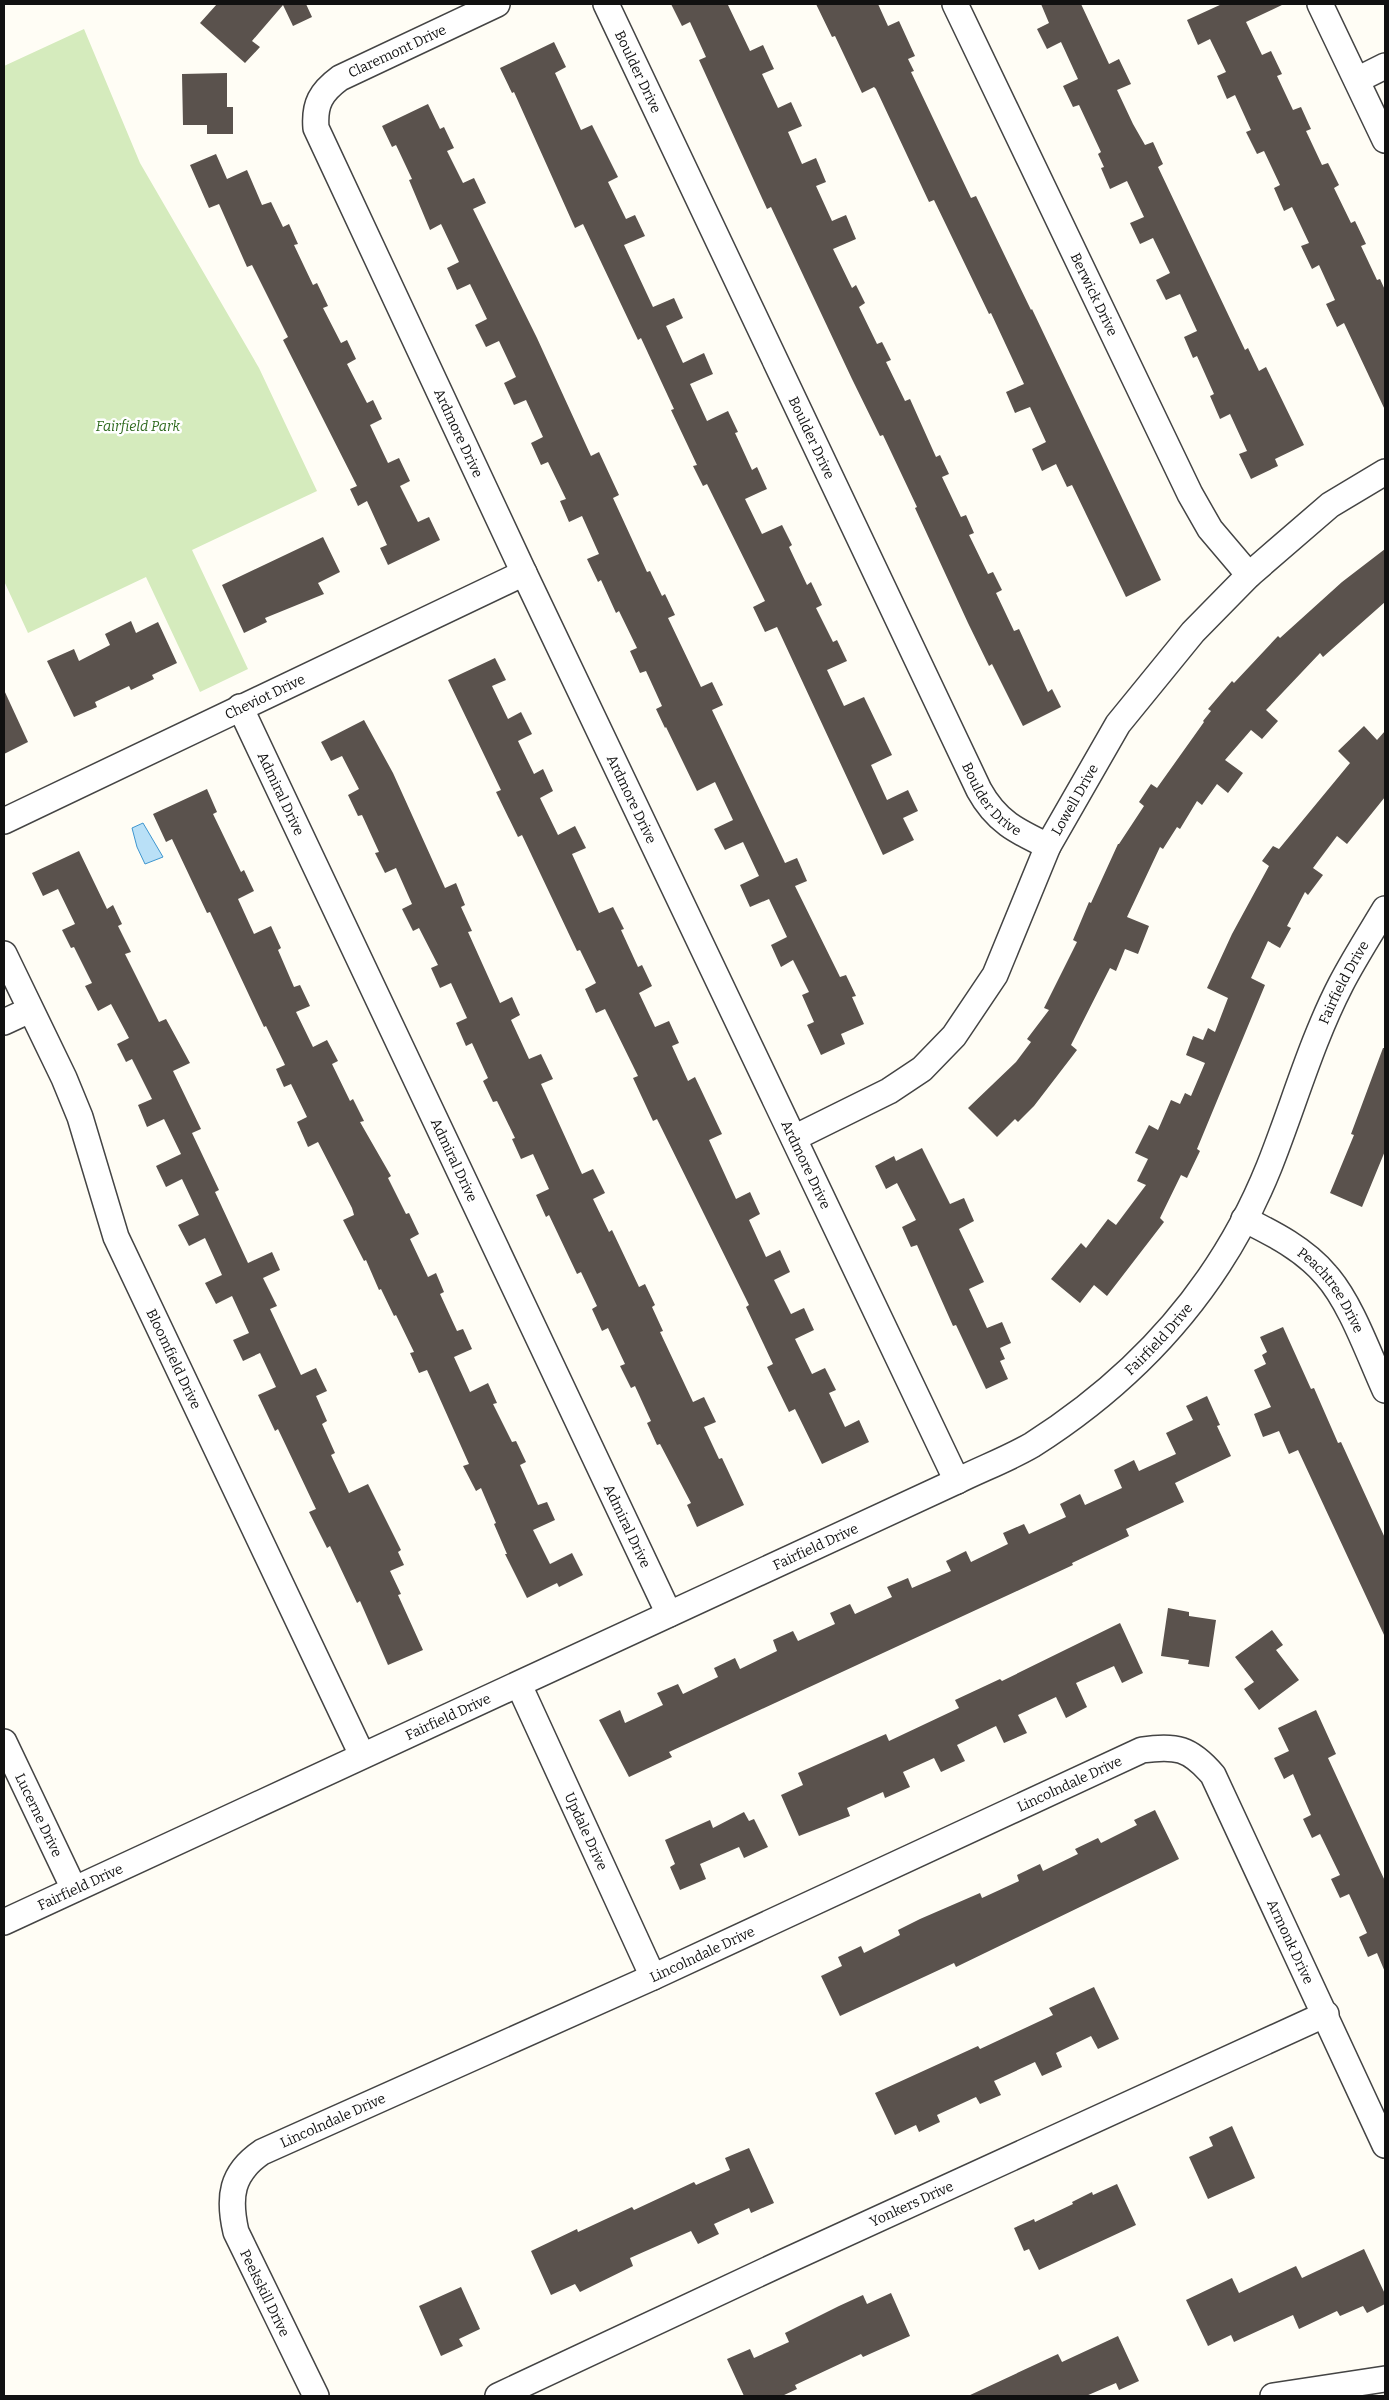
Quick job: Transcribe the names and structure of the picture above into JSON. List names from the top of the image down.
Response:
{
  "streets": {
    "street": [
      "Claremont Drive",
      "Boulder Drive",
      "Berwick Drive",
      "Ardmore Drive",
      "Cheviot Drive",
      "Admiral Drive",
      "Lowell Drive",
      "Fairfield Drive",
      "Peachtree Drive",
      "Bloomfield Drive",
      "Lincolndale Drive",
      "Lucerne Drive",
      "Updale Drive",
      "Armonk Drive",
      "Yonkers Drive",
      "Peekskill Drive"
    ]
  },
  "crossings": [
    ["Claremont Drive", "Ardmore Drive"],
    ["Boulder Drive", "Lowell Drive"],
    ["Berwick Drive", "Lowell Drive"],
    ["Ardmore Drive", "Cheviot Drive"],
    ["Ardmore Drive", "Lowell Drive"],
    ["Ardmore Drive", "Fairfield Drive"],
    ["Cheviot Drive", "Admiral Drive"],
    ["Admiral Drive", "Fairfield Drive"],
    ["Fairfield Drive", "Peachtree Drive"],
    ["Fairfield Drive", "Bloomfield Drive"],
    ["Fairfield Drive", "Lucerne Drive"],
    ["Fairfield Drive", "Updale Drive"],
    ["Lincolndale Drive", "Updale Drive"],
    ["Lincolndale Drive", "Armonk Drive"],
    ["Lincolndale Drive", "Peekskill Drive"],
    ["Armonk Drive", "Yonkers Drive"]
  ],
  "parks": ["Fairfield Park"]
}
